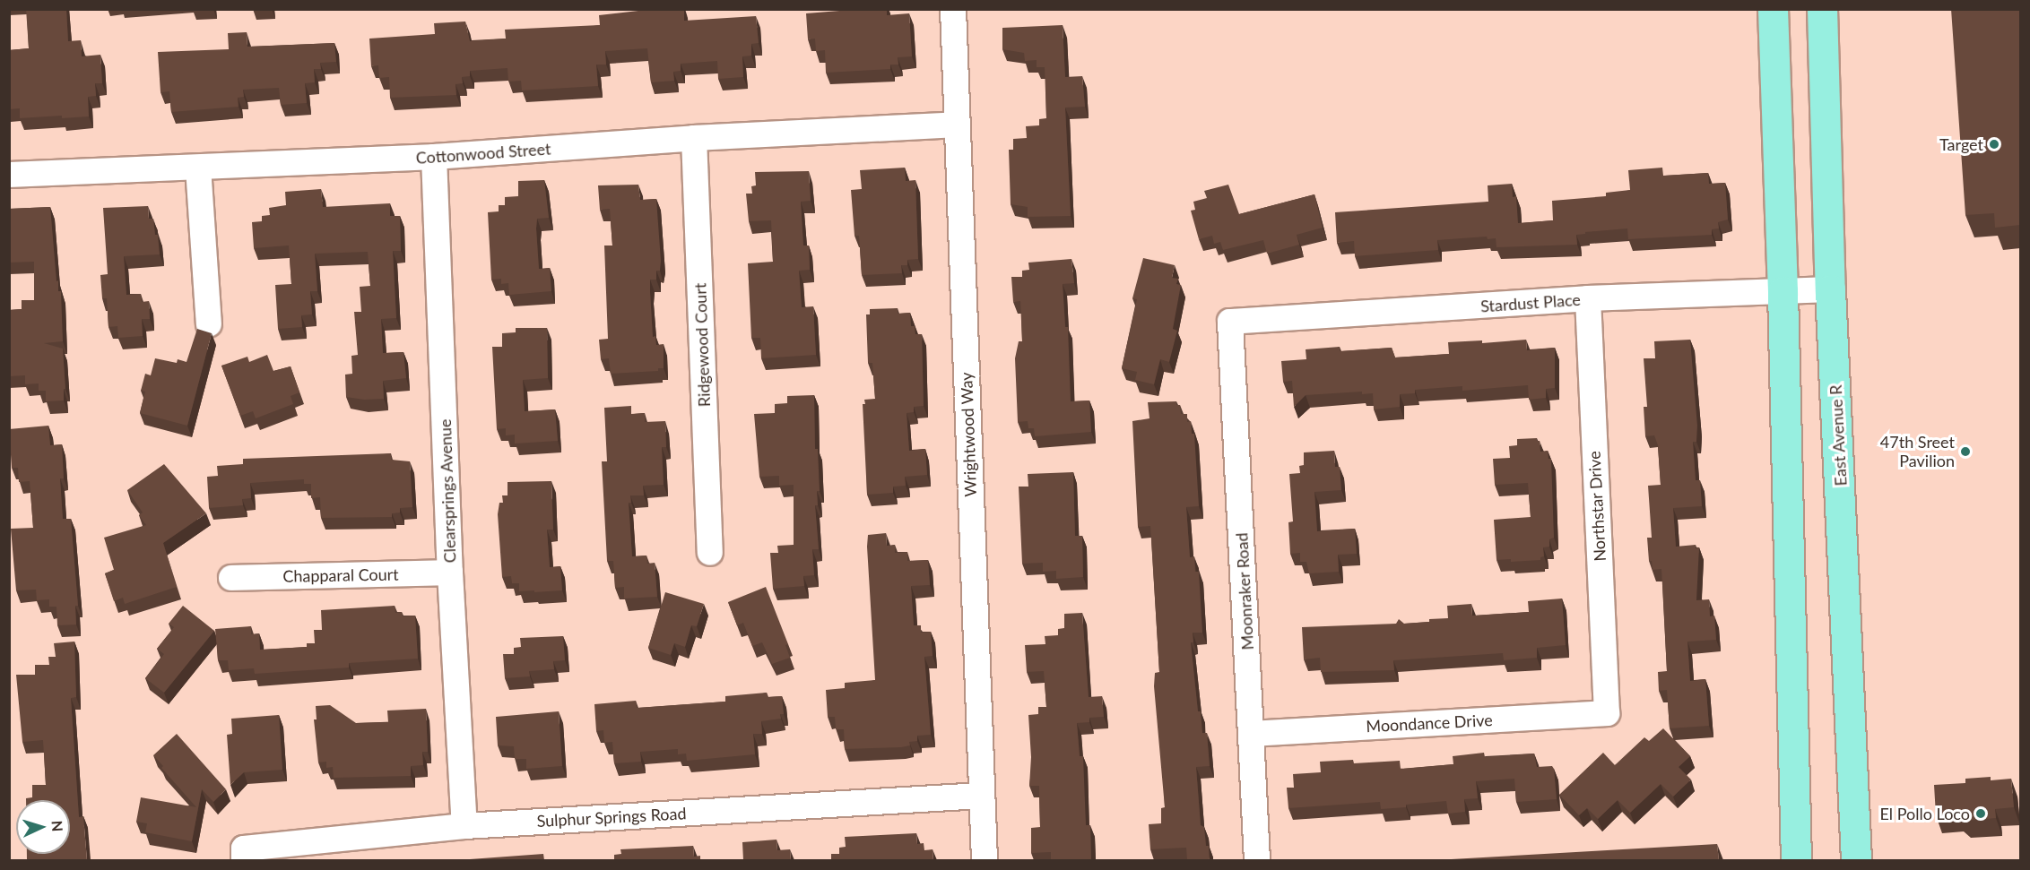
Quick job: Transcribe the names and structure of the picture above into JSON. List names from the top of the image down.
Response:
{
  "streets": {
    "main road": ["East Avenue R"],
    "street": [
      "Cottonwood Street",
      "Stardust Place",
      "Ridgewood Court",
      "Wrightwood Way",
      "Clearsprings Avenue",
      "Northstar Drive",
      "Chapparal Court",
      "Moonraker Road",
      "Moondance Drive",
      "Sulphur Springs Road"
    ]
  },
  "crossings": [
    ["Cottonwood Street", "Ridgewood Court"],
    ["Cottonwood Street", "Wrightwood Way"],
    ["Cottonwood Street", "Clearsprings Avenue"],
    ["Stardust Place", "East Avenue R"],
    ["Stardust Place", "Northstar Drive"],
    ["Stardust Place", "Moonraker Road"],
    ["Wrightwood Way", "Sulphur Springs Road"],
    ["Clearsprings Avenue", "Chapparal Court"],
    ["Clearsprings Avenue", "Sulphur Springs Road"],
    ["Northstar Drive", "Moondance Drive"],
    ["Moonraker Road", "Moondance Drive"]
  ],
  "places": ["Target", "47th Sreet Pavilion", "El Pollo Loco"],
  "north": "right"
}
